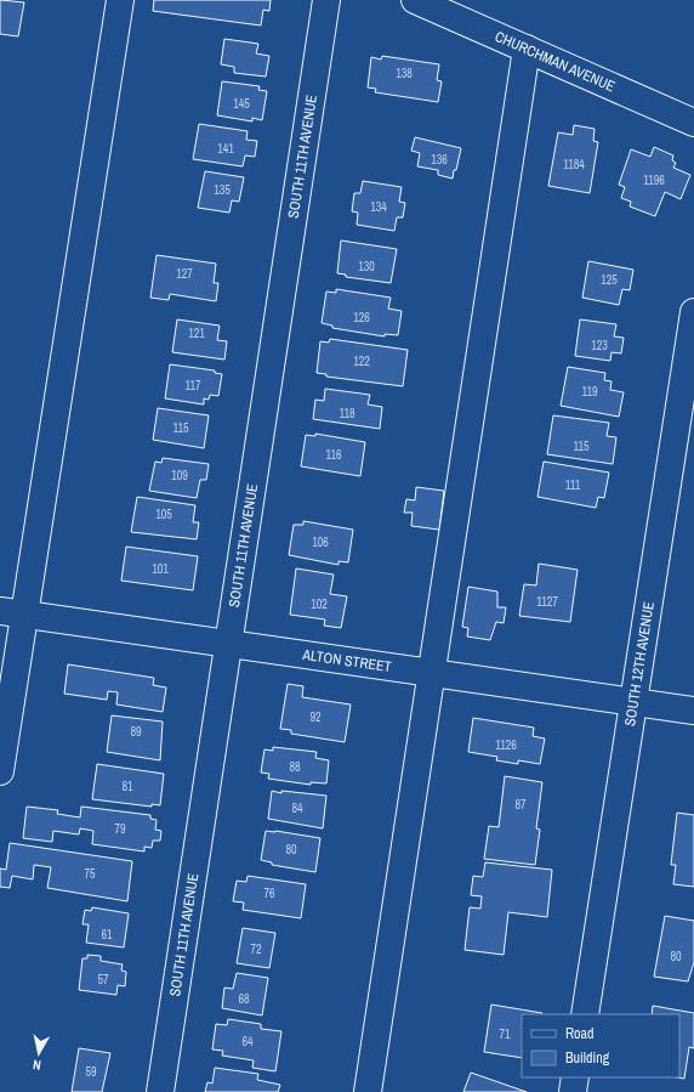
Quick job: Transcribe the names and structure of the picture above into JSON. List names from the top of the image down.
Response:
{
  "streets": {
    "street": [
      "CHURCHMAN AVENUE",
      "SOUTH 11TH AVENUE",
      "ALTON STREET",
      "SOUTH 12TH AVENUE"
    ]
  },
  "crossings": [
    ["SOUTH 11TH AVENUE", "ALTON STREET"],
    ["ALTON STREET", "SOUTH 12TH AVENUE"]
  ],
  "house_numbers": [
    "138",
    "145",
    "141",
    "136",
    "1184",
    "1196",
    "135",
    "134",
    "130",
    "127",
    "125",
    "126",
    "121",
    "123",
    "122",
    "117",
    "119",
    "118",
    "115",
    "115",
    "116",
    "109",
    "111",
    "105",
    "106",
    "101",
    "1127",
    "102",
    "92",
    "89",
    "1126",
    "88",
    "81",
    "87",
    "84",
    "79",
    "80",
    "75",
    "76",
    "61",
    "72",
    "80",
    "57",
    "68",
    "71",
    "64",
    "59"
  ],
  "legend": ["Road", "Building"],
  "north": "bottom"
}
